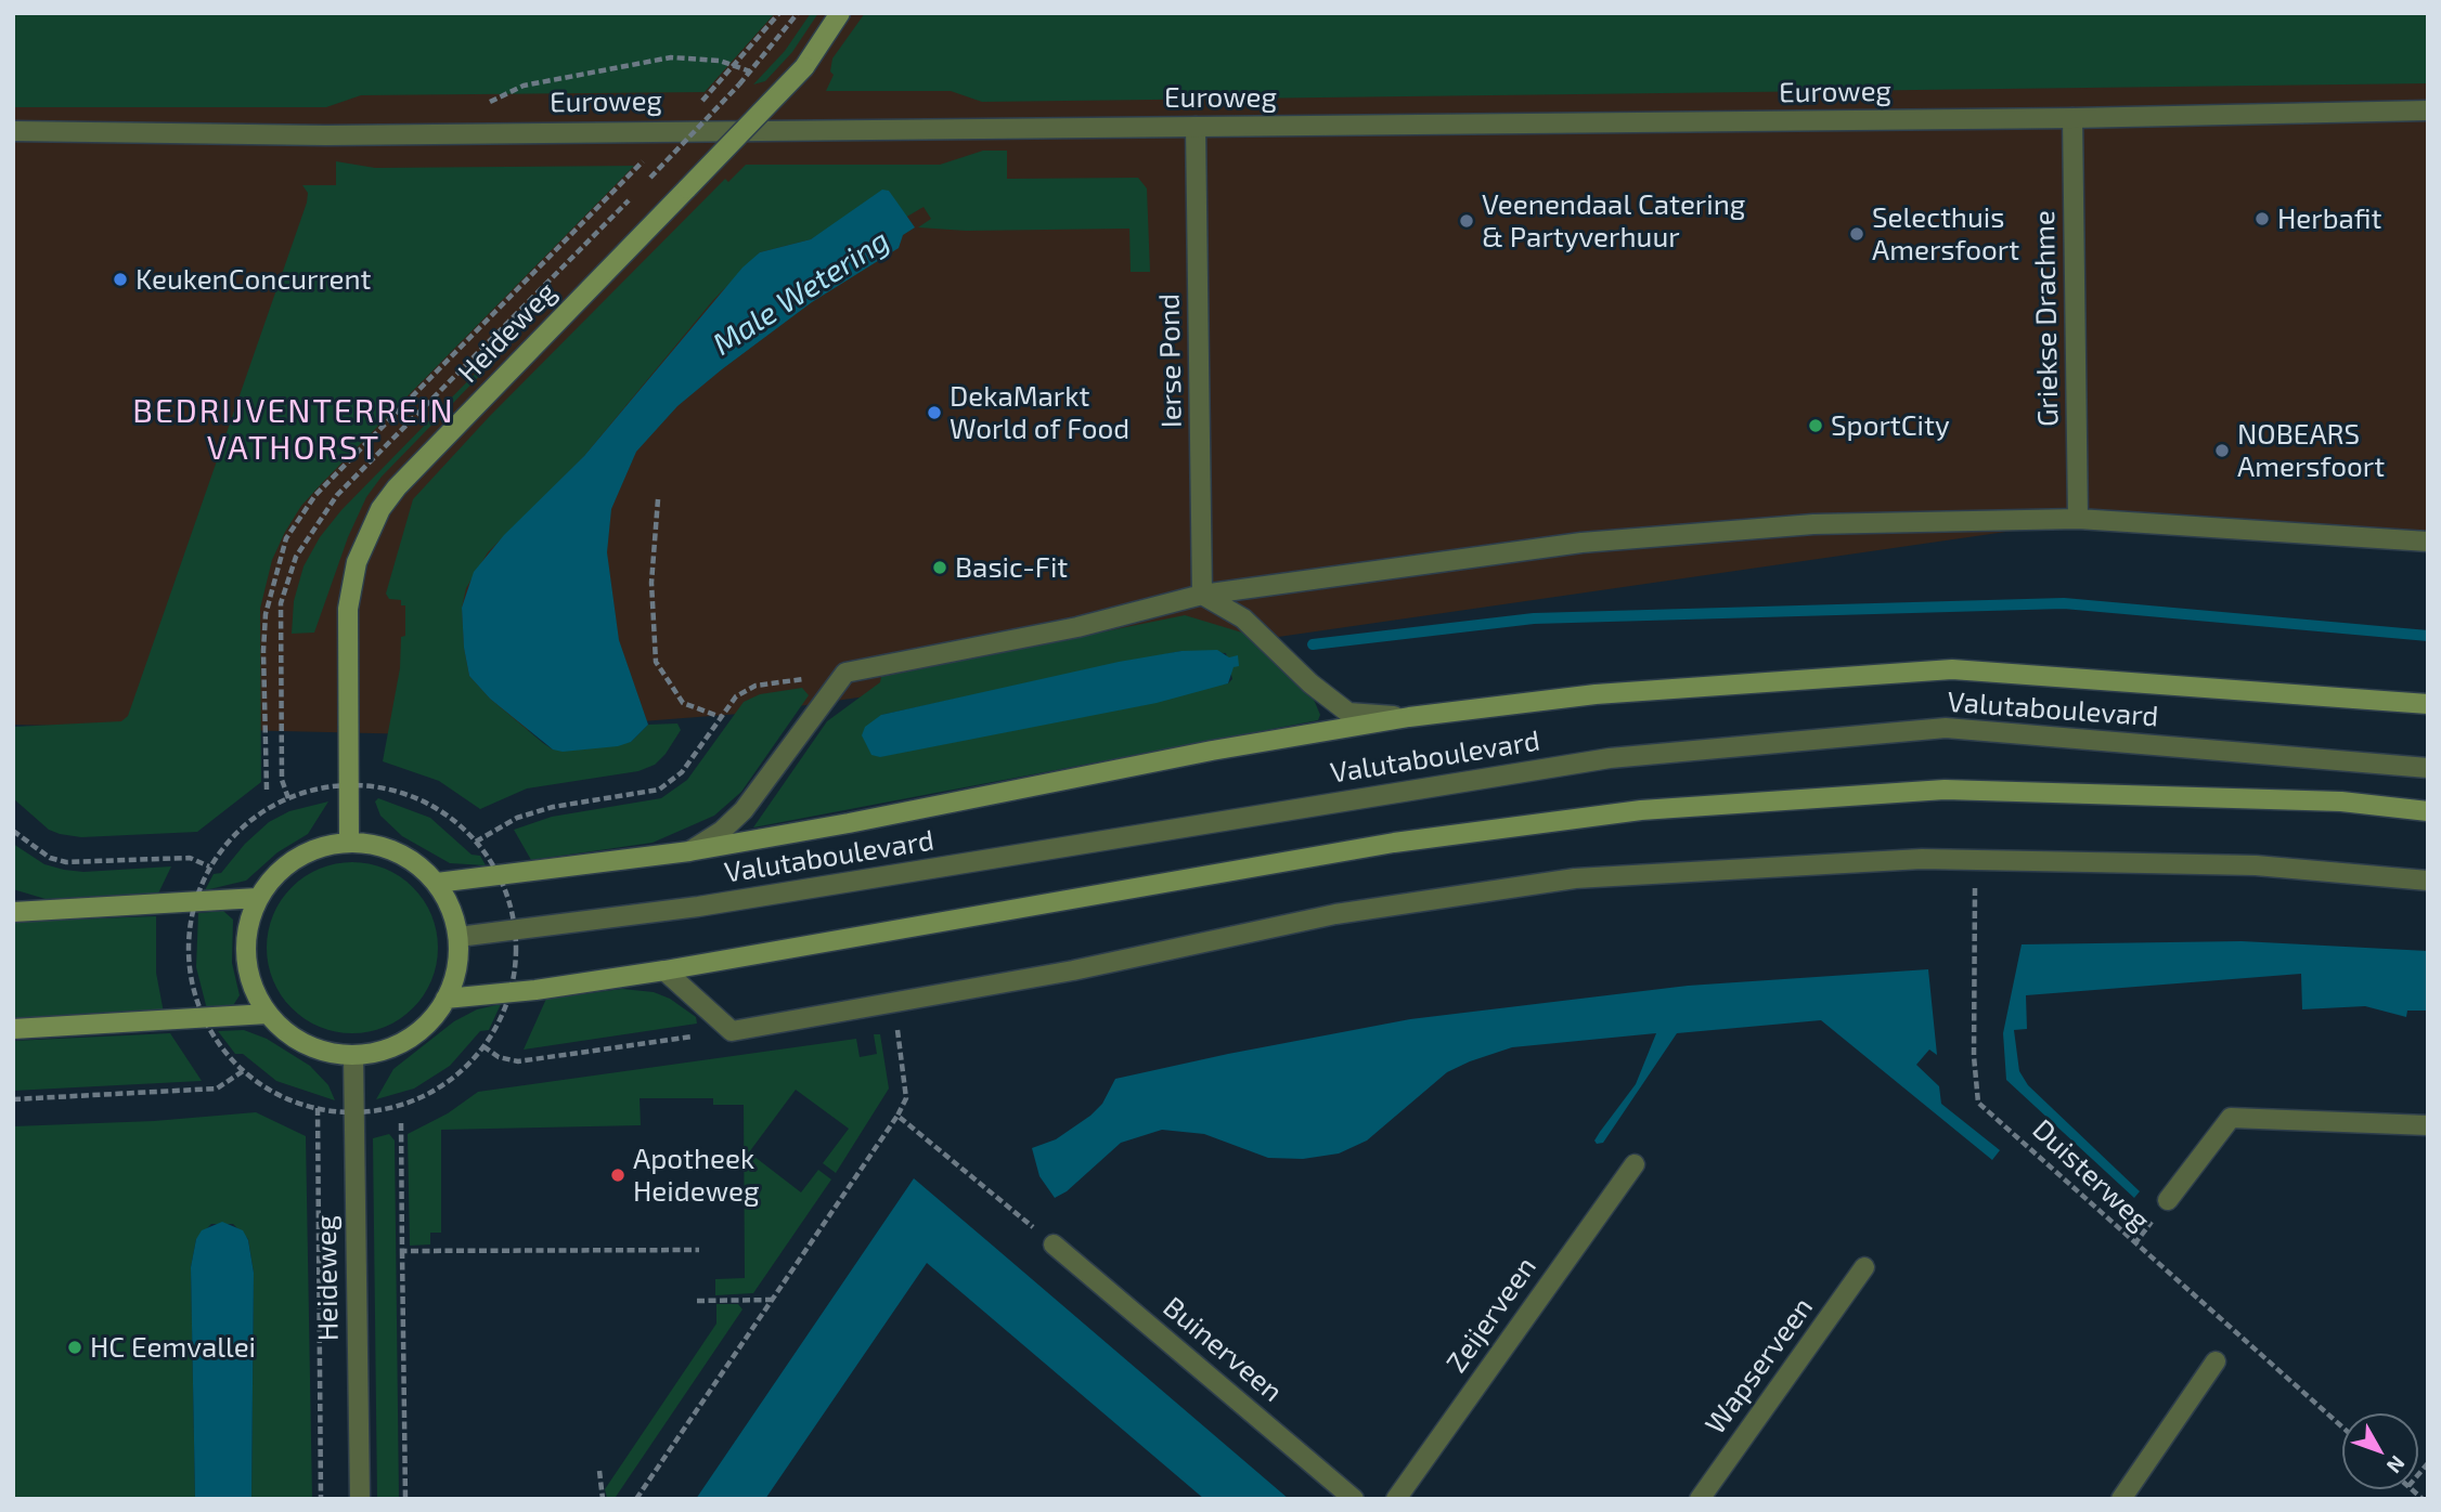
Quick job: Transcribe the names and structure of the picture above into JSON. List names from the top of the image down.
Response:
{
  "streets": {
    "main road": ["Heideweg", "Valutaboulevard"],
    "street": [
      "Euroweg",
      "Griekse Drachme",
      "Ierse Pond",
      "Zeijerveen",
      "Buinerveen",
      "Wapserveen"
    ],
    "path": ["Duisterweg"]
  },
  "crossings": [
    ["Euroweg", "Griekse Drachme"],
    ["Euroweg", "Ierse Pond"],
    ["Heideweg", "Valutaboulevard"],
    ["Ierse Pond", "Valutaboulevard"]
  ],
  "districts": ["BEDRIJVENTERREIN VATHORST"],
  "water": ["Male Wetering"],
  "places": [
    "Herbafit",
    "Veenendaal Catering & Partyverhuur",
    "Selecthuis Amersfoort",
    "KeukenConcurrent",
    "DekaMarkt World of Food",
    "SportCity",
    "NOBEARS Amersfoort",
    "Basic-Fit",
    "Apotheek Heideweg",
    "HC Eemvallei"
  ],
  "north": "bottom right"
}
